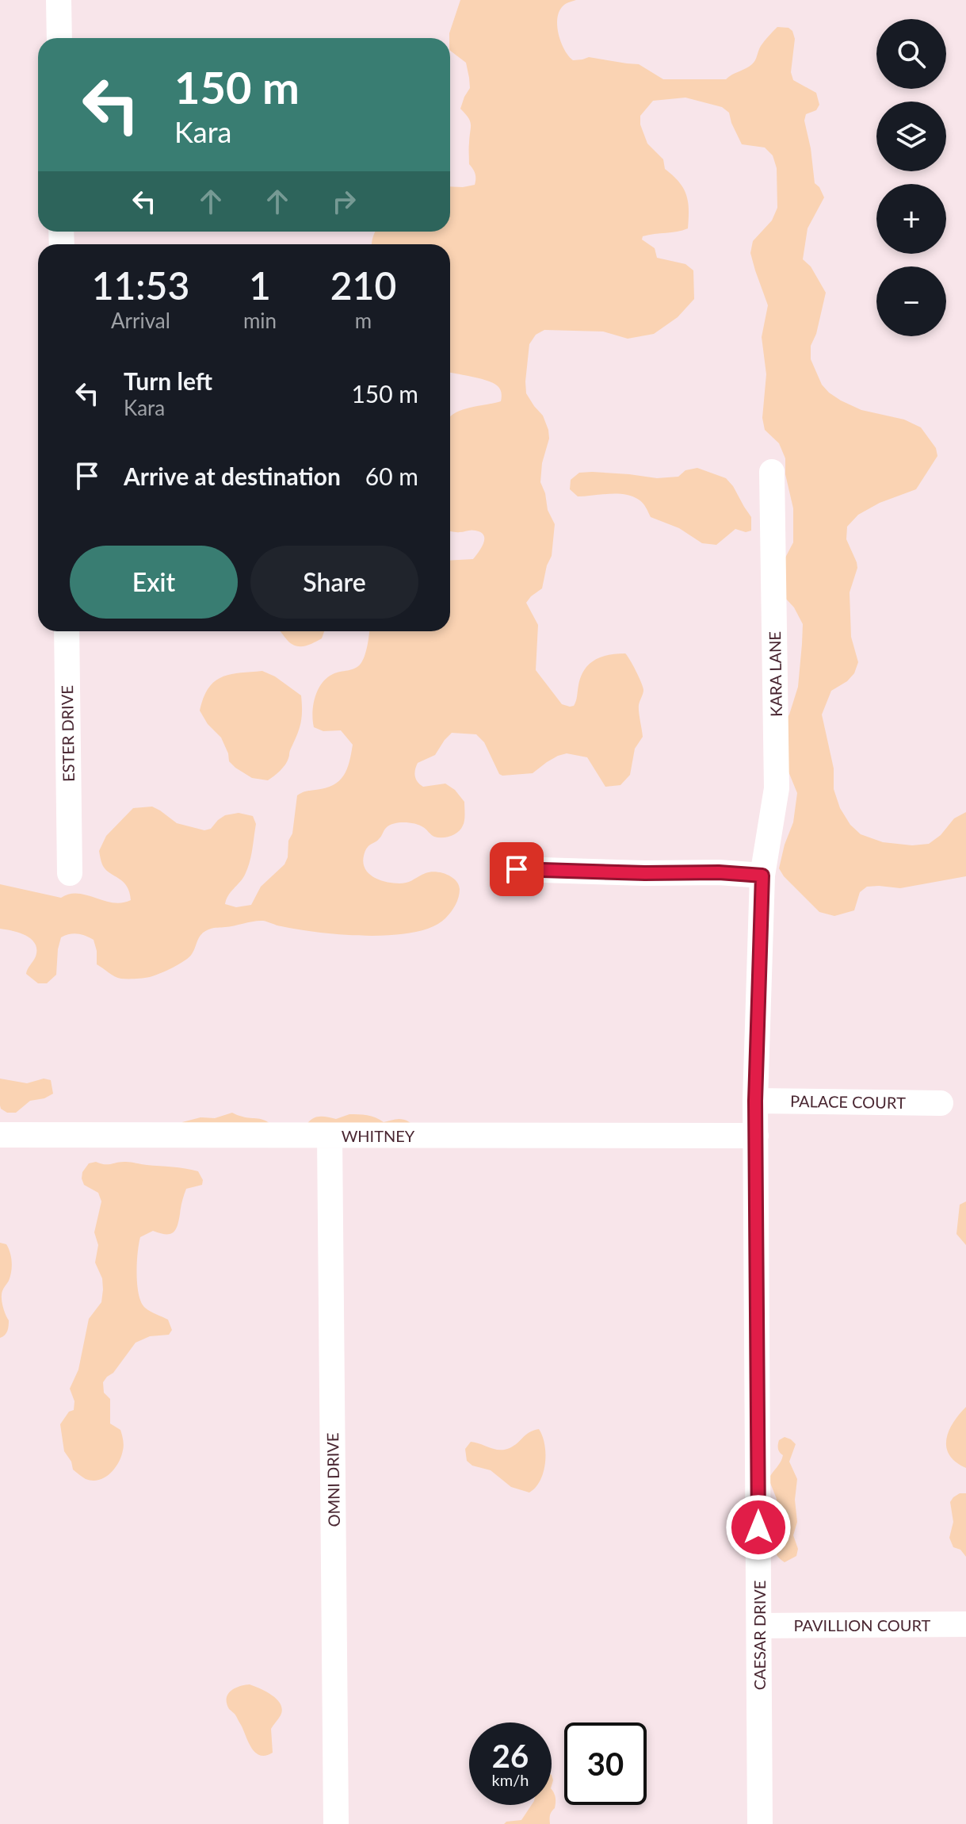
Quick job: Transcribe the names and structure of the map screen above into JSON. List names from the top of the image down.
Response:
{
  "streets": {
    "street": [
      "KARA LANE",
      "ESTER DRIVE",
      "PALACE COURT",
      "WHITNEY",
      "OMNI DRIVE",
      "PAVILLION COURT",
      "CAESAR DRIVE"
    ]
  },
  "crossings": [
    ["KARA LANE", "CAESAR DRIVE"],
    ["PALACE COURT", "CAESAR DRIVE"],
    ["WHITNEY", "OMNI DRIVE"],
    ["WHITNEY", "CAESAR DRIVE"],
    ["PAVILLION COURT", "CAESAR DRIVE"]
  ],
  "page": {
    "map_buttons": ["+", "−"],
    "turn": ["150 m", "Kara"],
    "eta": [
      "11:53",
      "Arrival",
      "1",
      "min",
      "210",
      "m"
    ],
    "list": [
      {
        "name": "Turn left",
        "note": "Kara",
        "value": "150 m"
      },
      {
        "name": "Arrive at destination",
        "value": "60 m"
      }
    ],
    "buttons": ["Exit", "Share"],
    "speed": "26 km/h",
    "limit": "30"
  }
}
